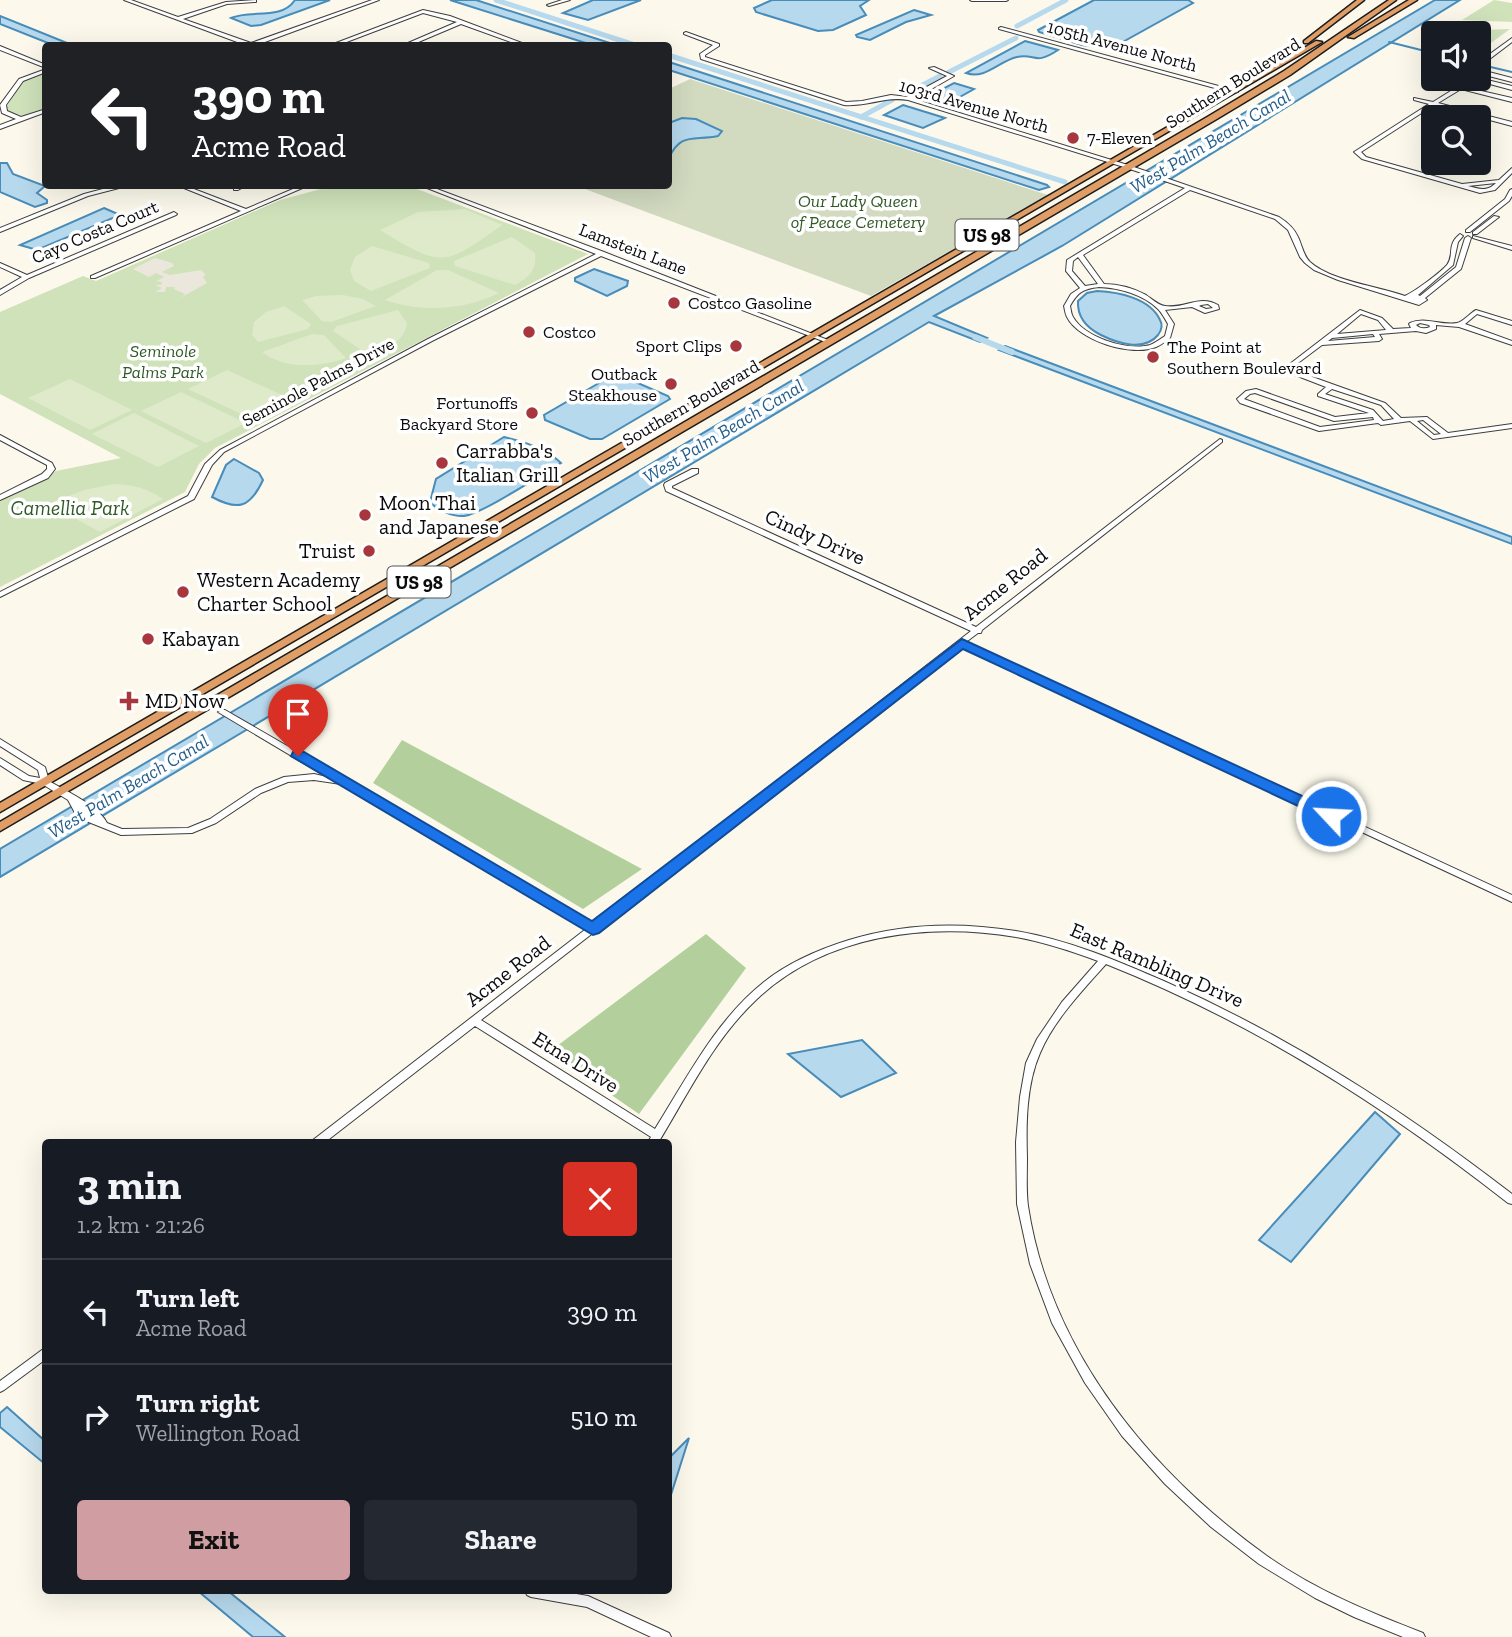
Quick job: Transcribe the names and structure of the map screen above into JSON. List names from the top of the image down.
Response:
{
  "streets": {
    "highway": ["Southern Boulevard", "US 98"],
    "street": [
      "105th Avenue North",
      "103rd Avenue North",
      "Cayo Costa Court",
      "Lamstein Lane",
      "Seminole Palms Drive",
      "Cindy Drive",
      "Acme Road",
      "East Rambling Drive",
      "Etna Drive"
    ]
  },
  "crossings": [
    ["105th Avenue North", "Southern Boulevard"],
    ["Southern Boulevard", "103rd Avenue North"],
    ["Southern Boulevard", "Lamstein Lane"],
    ["Lamstein Lane", "Seminole Palms Drive"],
    ["Cindy Drive", "Acme Road"],
    ["Acme Road", "Etna Drive"],
    ["East Rambling Drive", "Etna Drive"]
  ],
  "water": ["West Palm Beach Canal"],
  "parks": ["Our Lady Queen of Peace Cemetery", "Seminole Palms Park", "Camellia Park"],
  "places": {
    "other": [
      "7-Eleven",
      "Costco Gasoline",
      "Costco",
      "Sport Clips",
      "The Point at Southern Boulevard",
      "Outback Steakhouse",
      "Fortunoffs Backyard Store",
      "Carrabba's Italian Grill",
      "Moon Thai and Japanese",
      "Truist",
      "Western Academy Charter School",
      "Kabayan"
    ],
    "health": ["MD Now"]
  },
  "page": {
    "turn": ["390 m", "Acme Road"],
    "heading": ["3 min", "1.2 km · 21:26"],
    "list": [
      {
        "name": "Turn left",
        "note": "Acme Road",
        "value": "390 m"
      },
      {
        "name": "Turn right",
        "note": "Wellington Road",
        "value": "510 m"
      }
    ],
    "buttons": ["Exit", "Share"]
  }
}
